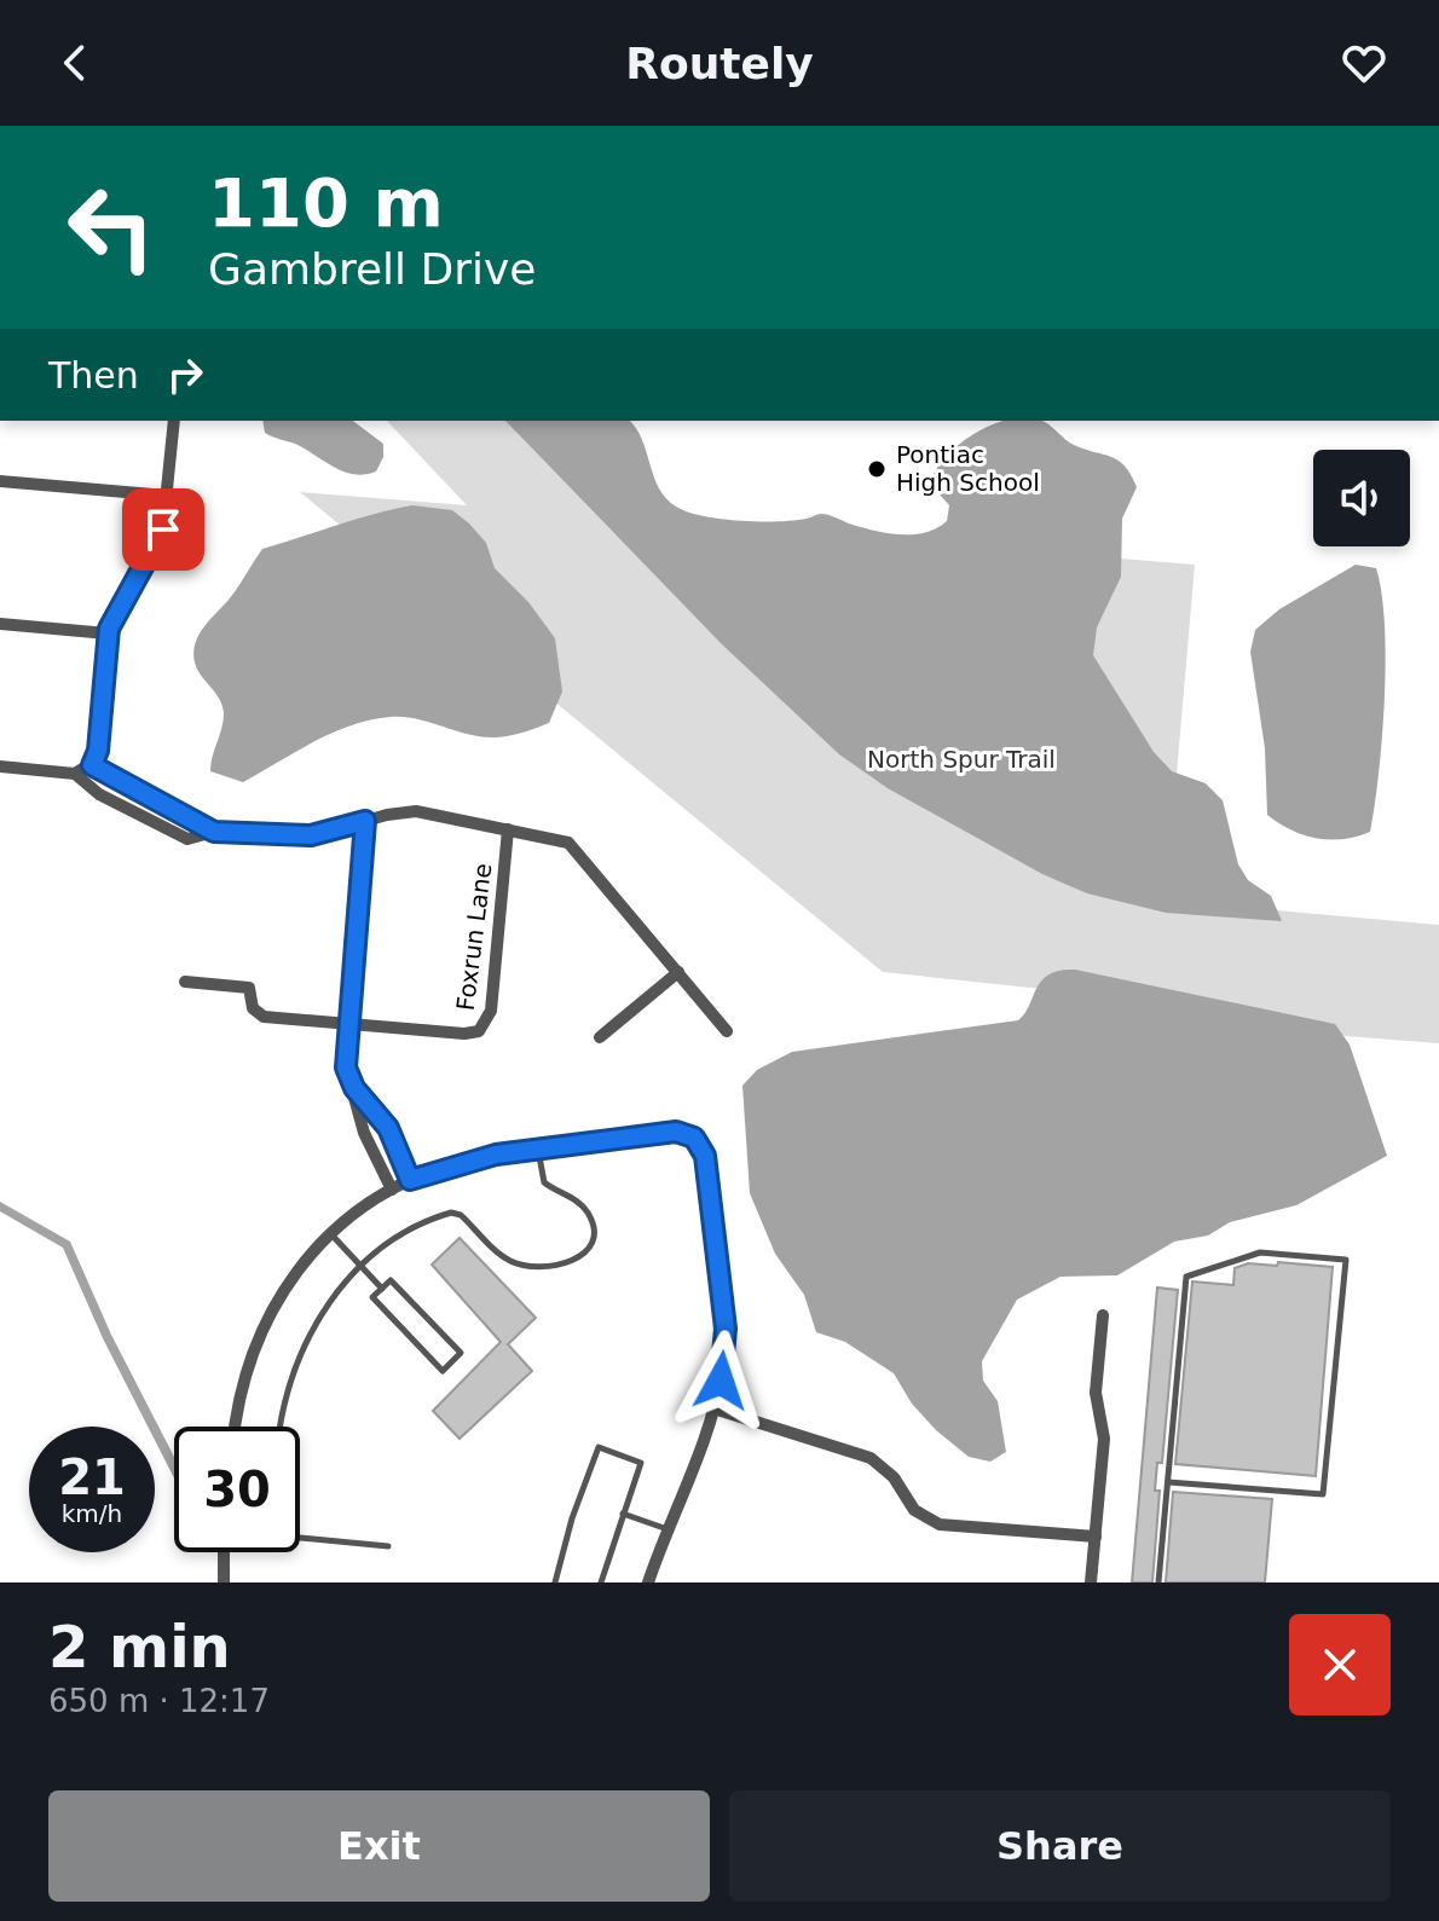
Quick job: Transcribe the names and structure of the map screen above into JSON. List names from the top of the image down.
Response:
{
  "streets": {
    "street": ["Foxrun Lane"]
  },
  "parks": ["North Spur Trail"],
  "places": ["Pontiac High School"],
  "page": {
    "header": "Routely",
    "turn": ["110 m", "Gambrell Drive"],
    "then": "Then",
    "speed": "21 km/h",
    "limit": "30",
    "heading": ["2 min", "650 m · 12:17"],
    "buttons": ["Exit", "Share"]
  }
}
